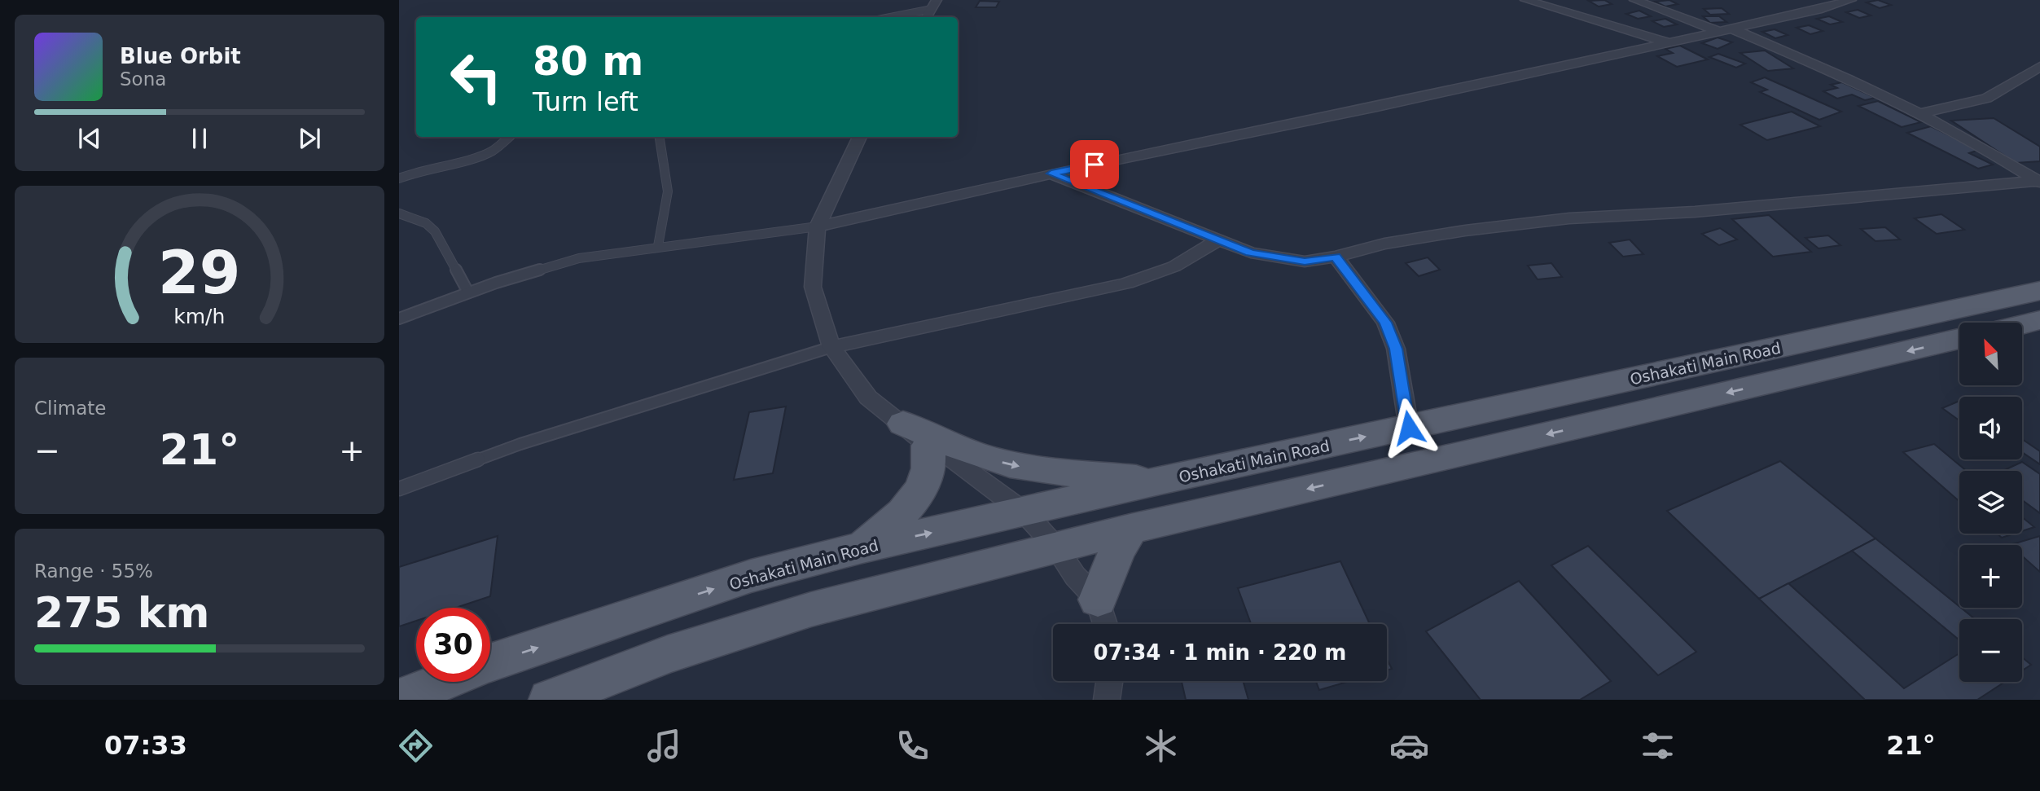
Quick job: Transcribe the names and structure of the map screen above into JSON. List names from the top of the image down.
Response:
{
  "streets": {
    "main road": ["Oshakati Main Road"]
  },
  "north": "top left",
  "page": {
    "turn": ["80 m", "Turn left"],
    "song": ["Blue Orbit", "Sona"],
    "map_buttons": ["+", "−"],
    "tile": [
      "Climate",
      ["Range · 55%", "275 km"]
    ],
    "heat": ["−", "21°", "+"],
    "limit": "30",
    "trip": "07:34 · 1 min · 220 m",
    "tabs": ["07:33", "21°"],
    "gauge": ["29", "km/h"]
  }
}
